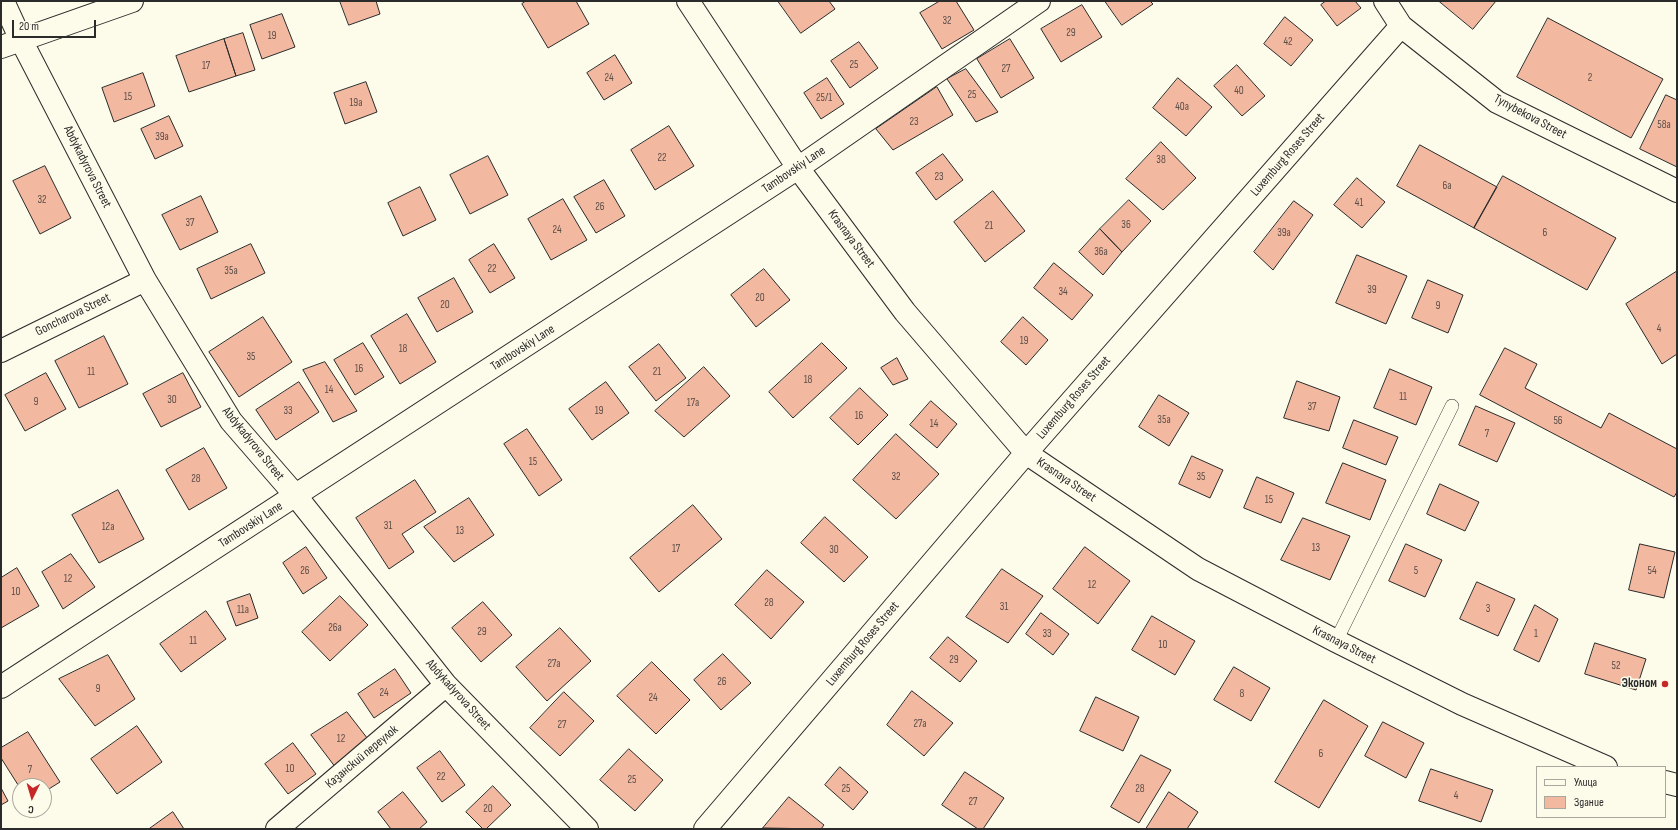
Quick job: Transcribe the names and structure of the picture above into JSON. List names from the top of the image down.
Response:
{
  "streets": {
    "street": [
      "Tynybekova Street",
      "Luxemburg Roses Street",
      "Abdykadyrova Street",
      "Tambovskiy Lane",
      "Krasnaya Street",
      "Goncharova Street",
      "Казанский переулок"
    ]
  },
  "crossings": [
    ["Tynybekova Street", "Luxemburg Roses Street"],
    ["Luxemburg Roses Street", "Krasnaya Street"],
    ["Abdykadyrova Street", "Tambovskiy Lane"],
    ["Abdykadyrova Street", "Goncharova Street"],
    ["Abdykadyrova Street", "Казанский переулок"],
    ["Tambovskiy Lane", "Krasnaya Street"]
  ],
  "places": ["Эконом"],
  "house_numbers": [
    "32",
    "29",
    "19",
    "42",
    "25",
    "17",
    "27",
    "24",
    "2",
    "40",
    "25",
    "15",
    "25/1",
    "19а",
    "40а",
    "23",
    "58a",
    "39а",
    "22",
    "38",
    "23",
    "6a",
    "32",
    "41",
    "26",
    "37",
    "36",
    "21",
    "24",
    "39a",
    "6",
    "36а",
    "22",
    "35a",
    "39",
    "34",
    "20",
    "20",
    "9",
    "4",
    "19",
    "18",
    "35",
    "16",
    "11",
    "21",
    "18",
    "14",
    "11",
    "30",
    "9",
    "17a",
    "37",
    "33",
    "19",
    "16",
    "35a",
    "56",
    "14",
    "7",
    "15",
    "32",
    "35",
    "28",
    "15",
    "31",
    "12a",
    "13",
    "13",
    "17",
    "30",
    "26",
    "5",
    "54",
    "12",
    "12",
    "10",
    "28",
    "31",
    "3",
    "11а",
    "26a",
    "29",
    "33",
    "1",
    "11",
    "10",
    "29",
    "27a",
    "52",
    "26",
    "9",
    "24",
    "8",
    "24",
    "27a",
    "27",
    "12",
    "6",
    "10",
    "7",
    "22",
    "25",
    "25",
    "28",
    "4",
    "27",
    "20"
  ],
  "legend": ["Улица", "Здание"],
  "scale_bar": "20 m",
  "north": "bottom"
}
